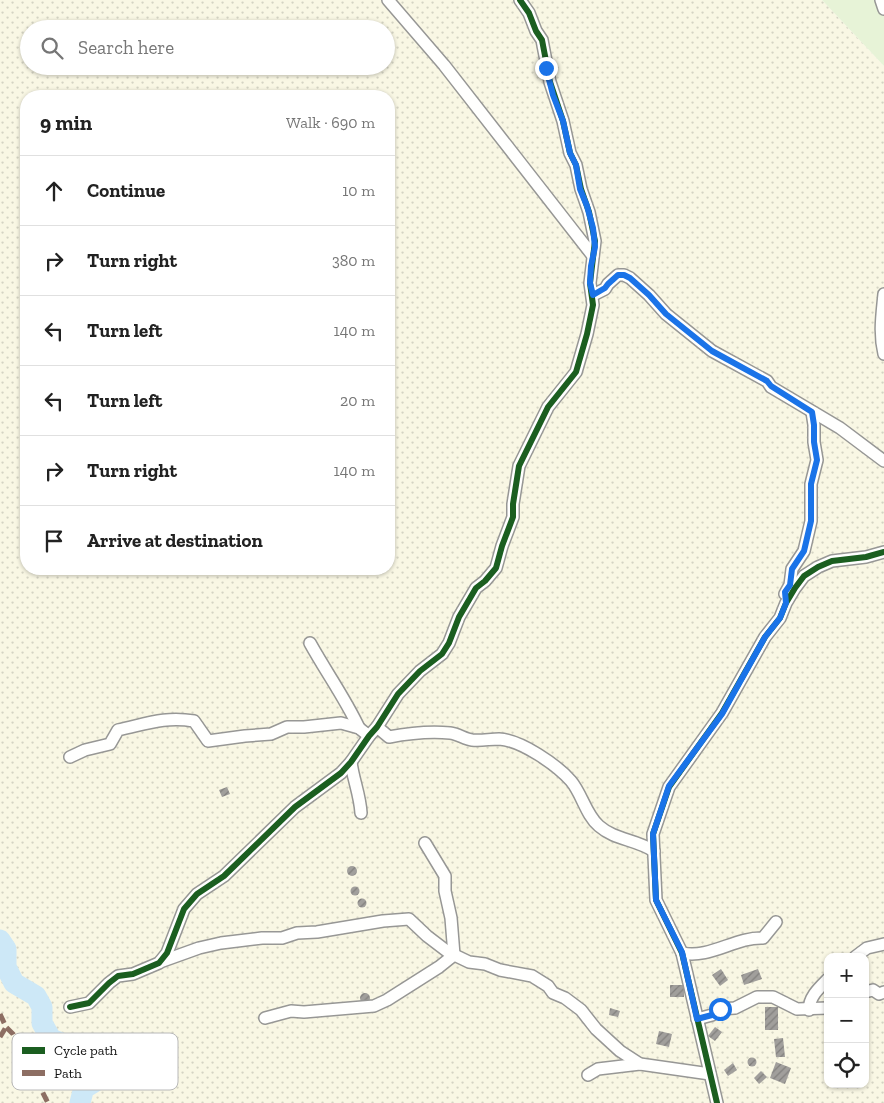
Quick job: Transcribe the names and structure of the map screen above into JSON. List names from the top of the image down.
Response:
{
  "legend": ["Cycle path", "Path"],
  "page": {
    "search": "Search here",
    "heading": ["9 min", "Walk · 690 m"],
    "list": [
      ["Continue", "10 m"],
      ["Turn right", "380 m"],
      ["Turn left", "140 m"],
      ["Turn left", "20 m"],
      ["Turn right", "140 m"],
      "Arrive at destination"
    ],
    "map_buttons": ["+", "−"]
  }
}
